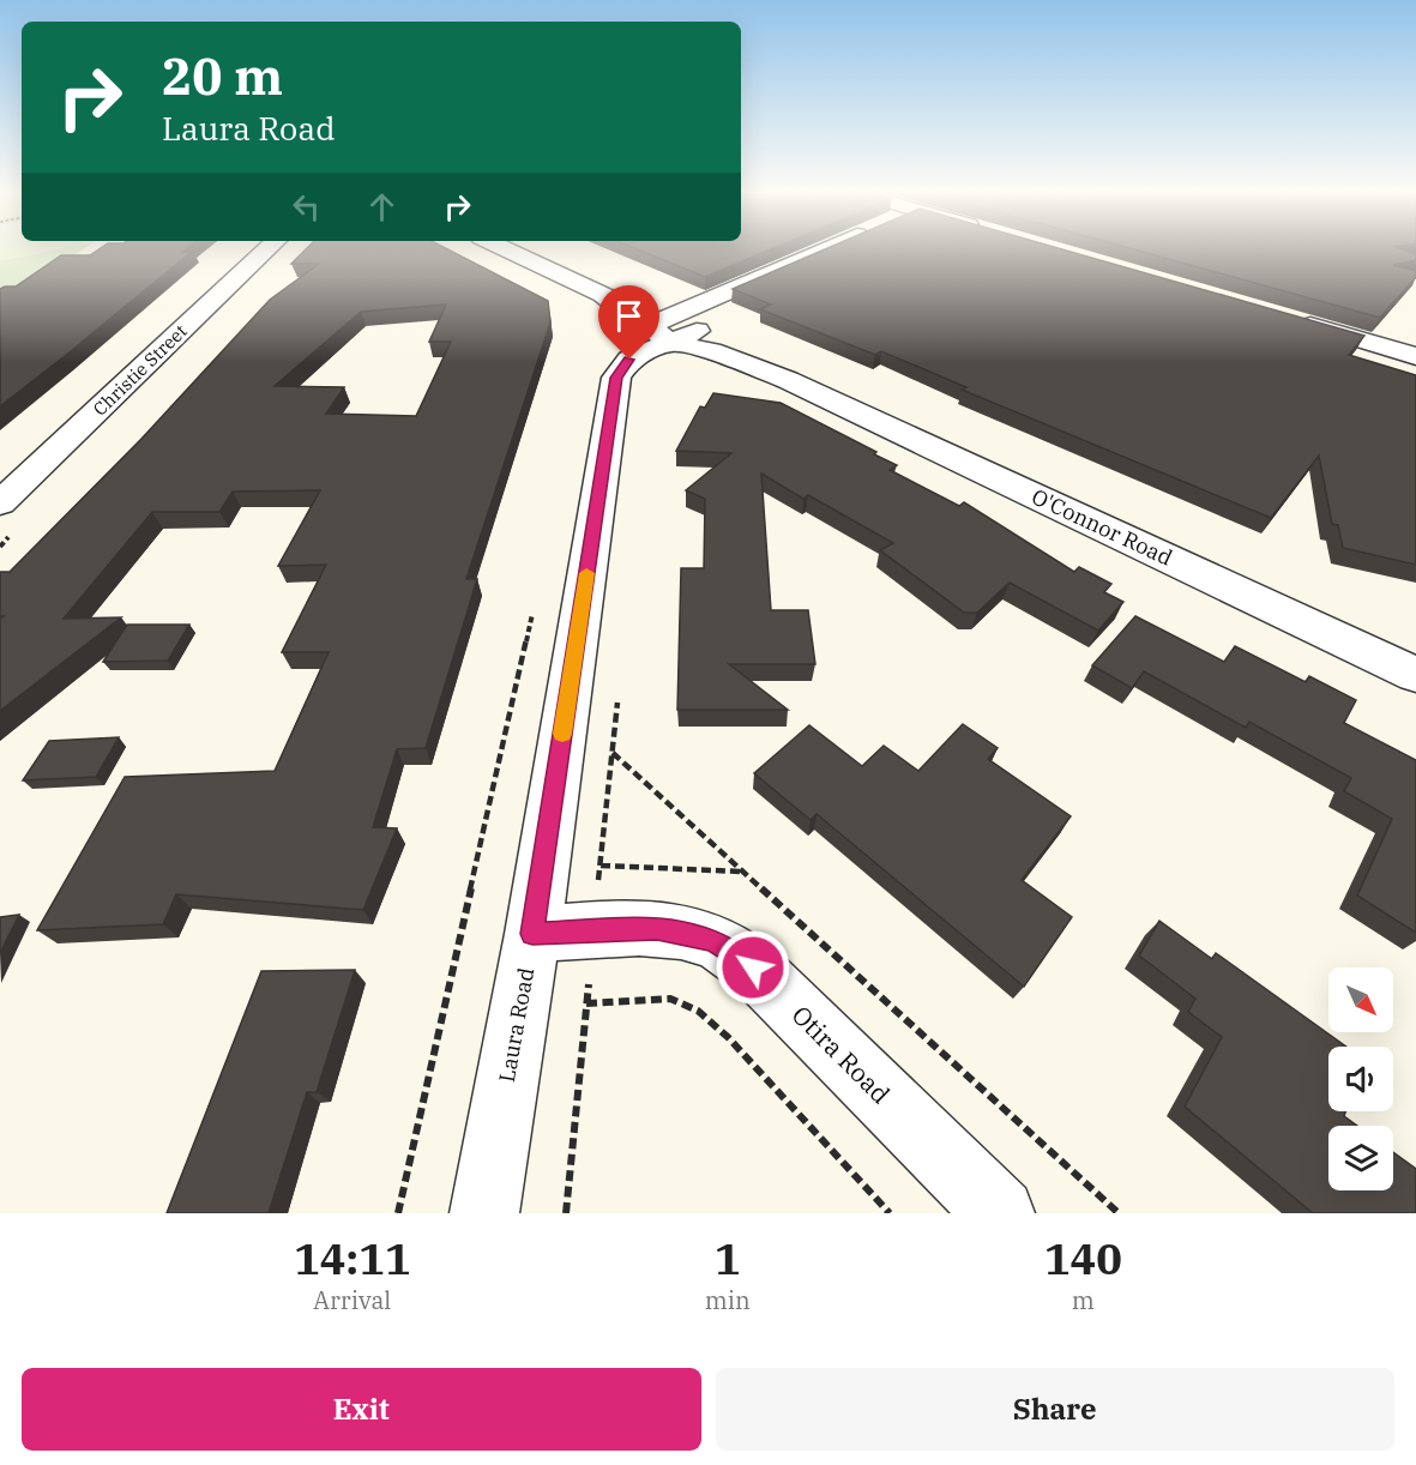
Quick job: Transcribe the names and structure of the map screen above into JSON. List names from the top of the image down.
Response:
{
  "streets": {
    "street": [
      "Christie Street",
      "O'Connor Road",
      "Laura Road",
      "Otira Road"
    ]
  },
  "crossings": [
    ["O'Connor Road", "Laura Road"],
    ["Laura Road", "Otira Road"]
  ],
  "north": "bottom right",
  "page": {
    "turn": ["20 m", "Laura Road"],
    "eta": [
      "14:11",
      "Arrival",
      "1",
      "min",
      "140",
      "m"
    ],
    "buttons": ["Exit", "Share"]
  }
}
